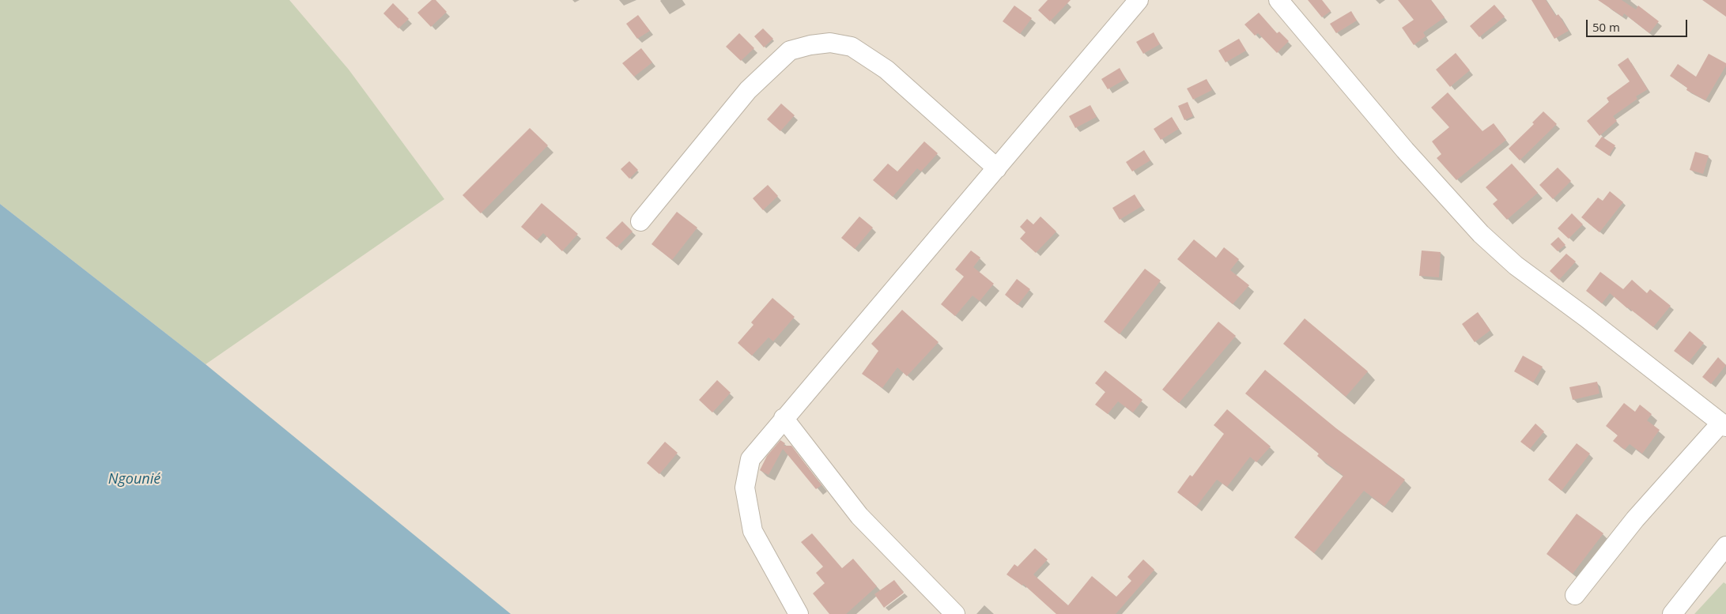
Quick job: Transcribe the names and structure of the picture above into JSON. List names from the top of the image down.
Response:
{
  "water": ["Ngounié"],
  "scale_bar": "50 m"
}
